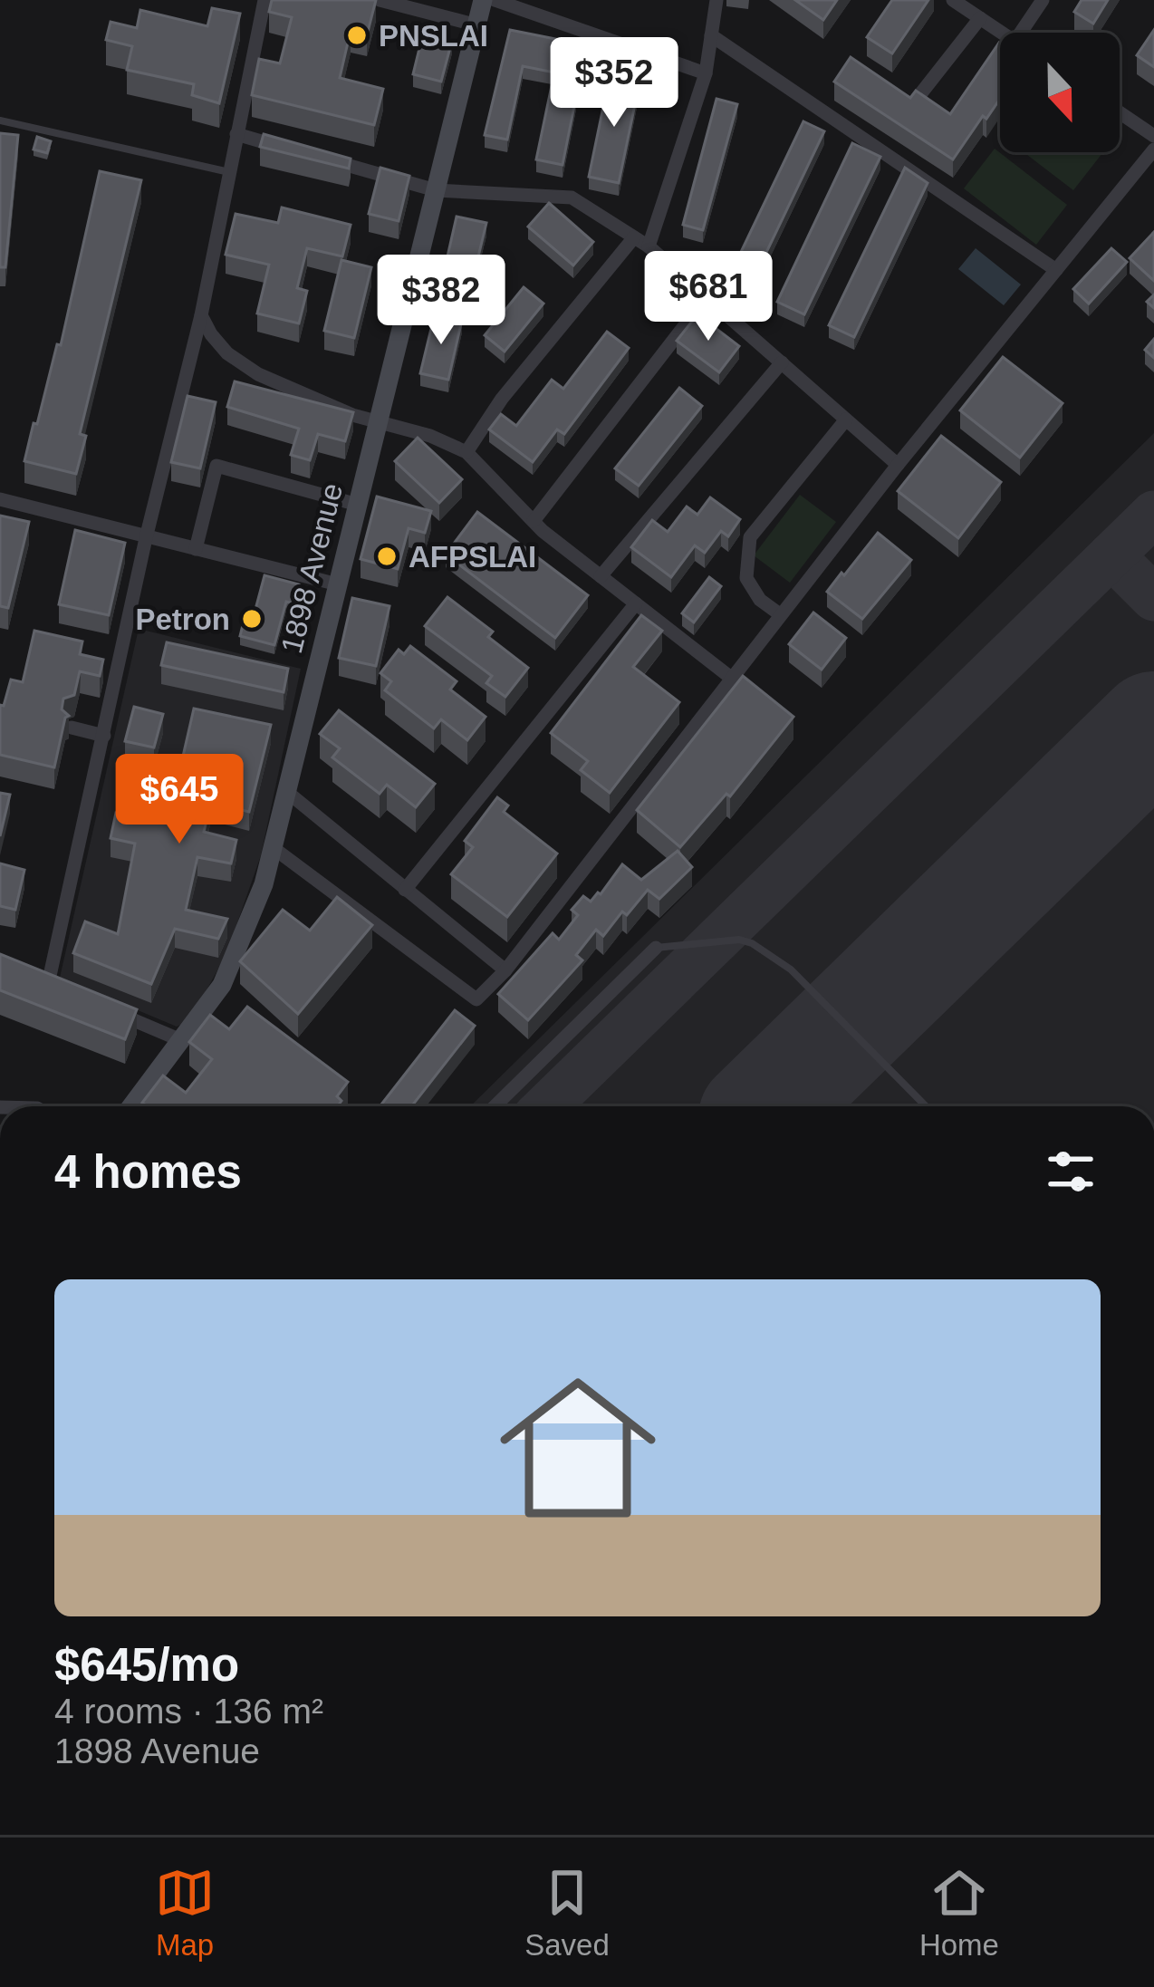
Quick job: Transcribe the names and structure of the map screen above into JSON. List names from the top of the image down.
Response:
{
  "streets": {
    "street": ["1898 Avenue"]
  },
  "places": ["PNSLAI", "AFPSLAI", "Petron"],
  "north": "bottom",
  "page": {
    "price": [
      "$352",
      "$681",
      "$382",
      "$645"
    ],
    "heading": "4 homes",
    "list": [
      {
        "name": "$645/mo",
        "note": "4 rooms · 136 m² · 1898 Avenue"
      }
    ],
    "tabs": ["Map", "Saved", "Home"]
  }
}
